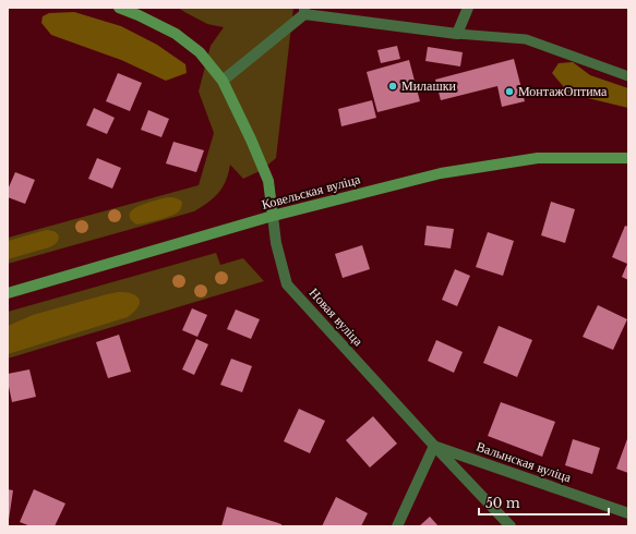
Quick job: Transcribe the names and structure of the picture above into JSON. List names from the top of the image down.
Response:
{
  "streets": {
    "main road": ["Ковельская вуліца", "Новая вуліца"],
    "street": ["Валынская вуліца"]
  },
  "crossings": [
    ["Ковельская вуліца", "Новая вуліца"],
    ["Новая вуліца", "Валынская вуліца"]
  ],
  "places": ["Милашки", "МонтажОптима"],
  "scale_bar": "50 m"
}
